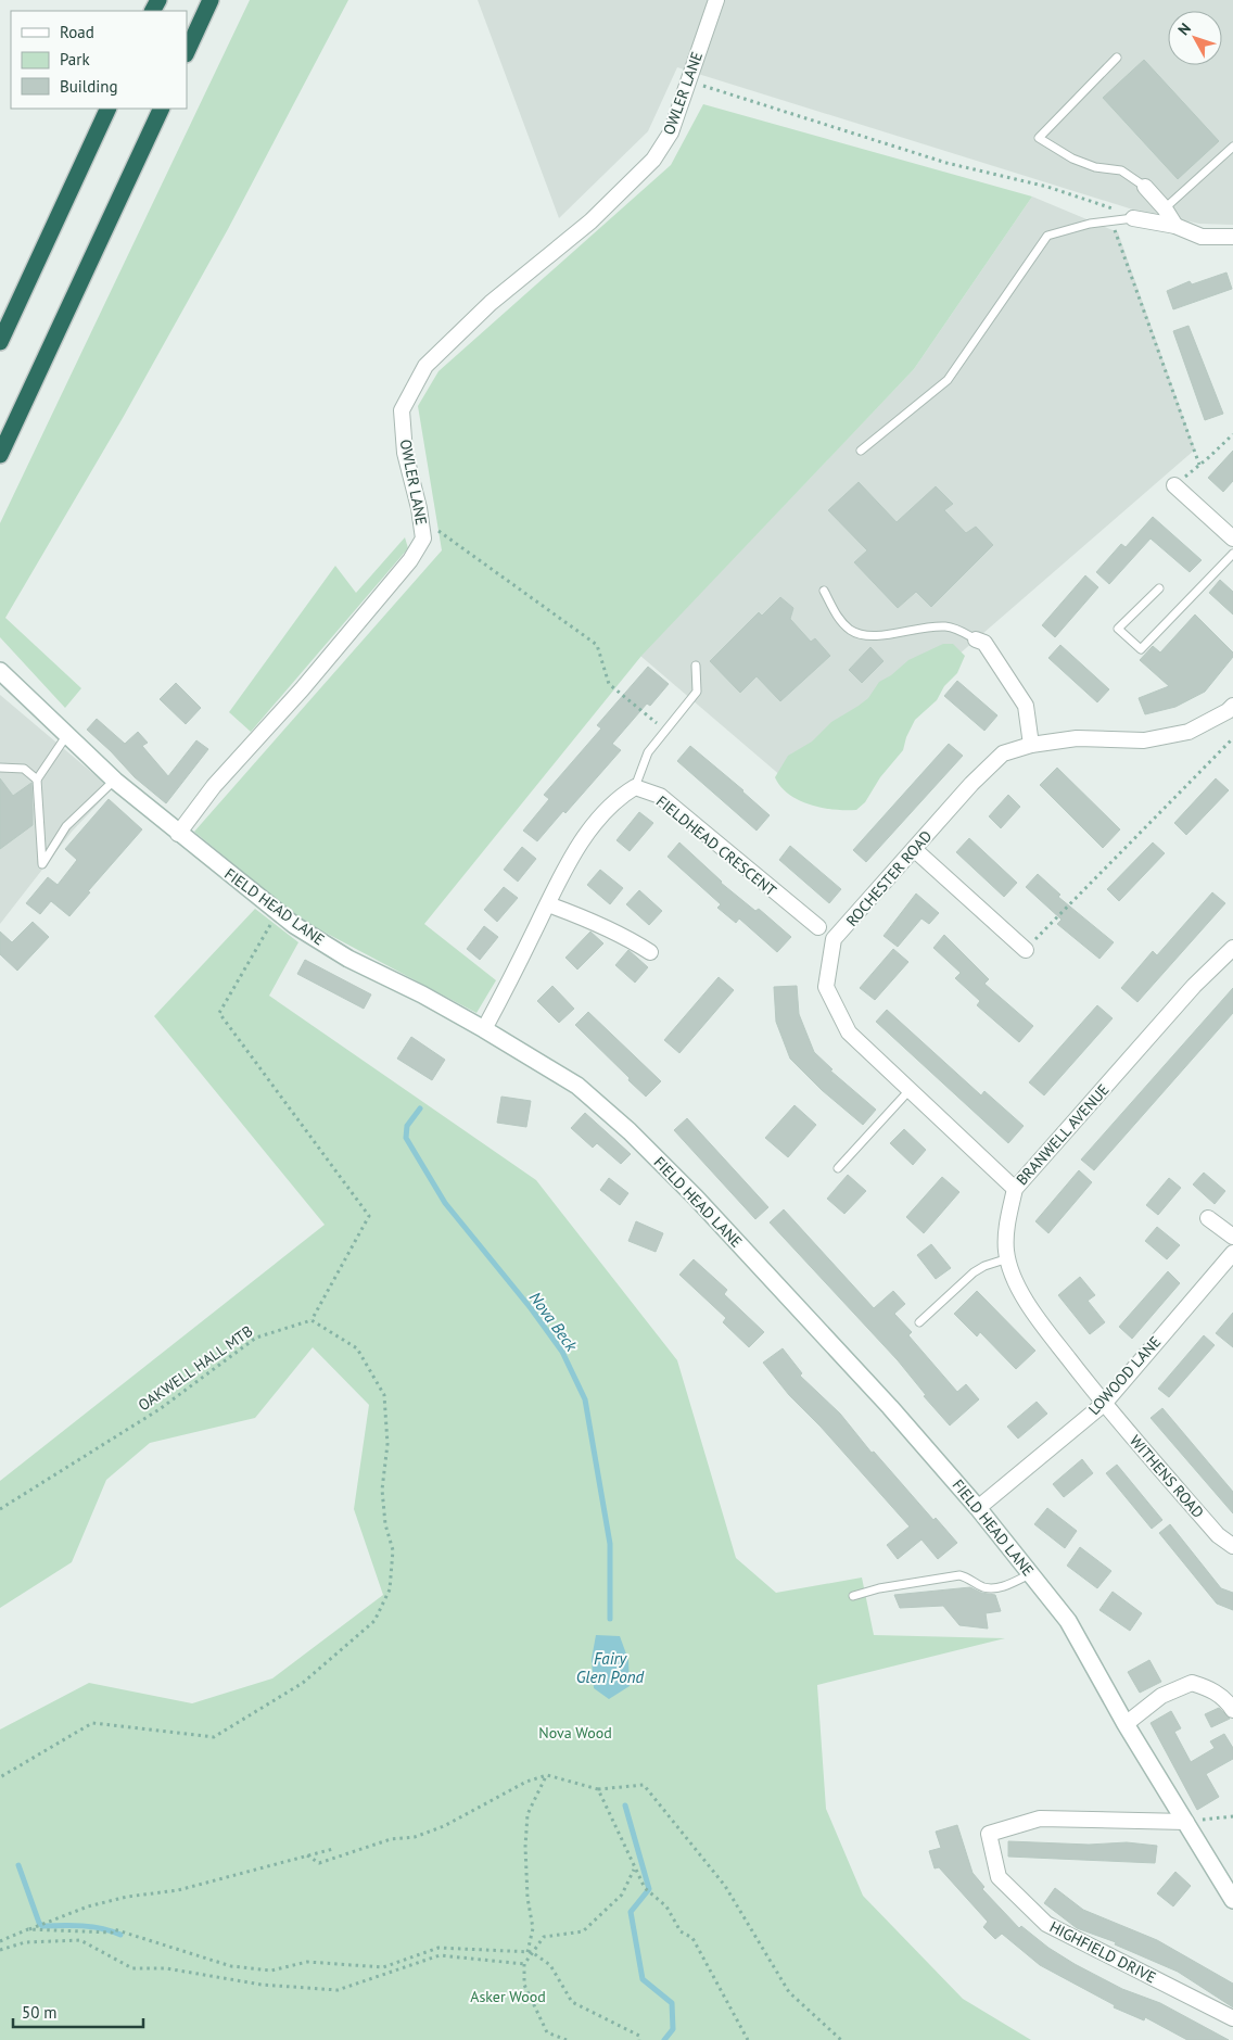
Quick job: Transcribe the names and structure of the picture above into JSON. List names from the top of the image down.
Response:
{
  "streets": {
    "main road": ["FIELD HEAD LANE"],
    "street": [
      "OWLER LANE",
      "FIELDHEAD CRESCENT",
      "ROCHESTER ROAD",
      "BRANWELL AVENUE",
      "LOWOOD LANE",
      "WITHENS ROAD",
      "HIGHFIELD DRIVE"
    ],
    "path": ["OAKWELL HALL MTB"]
  },
  "crossings": [
    ["OWLER LANE", "FIELD HEAD LANE"],
    ["ROCHESTER ROAD", "BRANWELL AVENUE"],
    ["FIELD HEAD LANE", "LOWOOD LANE"],
    ["FIELD HEAD LANE", "HIGHFIELD DRIVE"],
    ["BRANWELL AVENUE", "LOWOOD LANE"],
    ["BRANWELL AVENUE", "WITHENS ROAD"],
    ["LOWOOD LANE", "WITHENS ROAD"]
  ],
  "water": ["Nova Beck", "Fairy Glen Pond"],
  "parks": ["Nova Wood", "Asker Wood"],
  "legend": ["Road", "Park", "Building"],
  "scale_bar": "50 m",
  "north": "top left"
}
